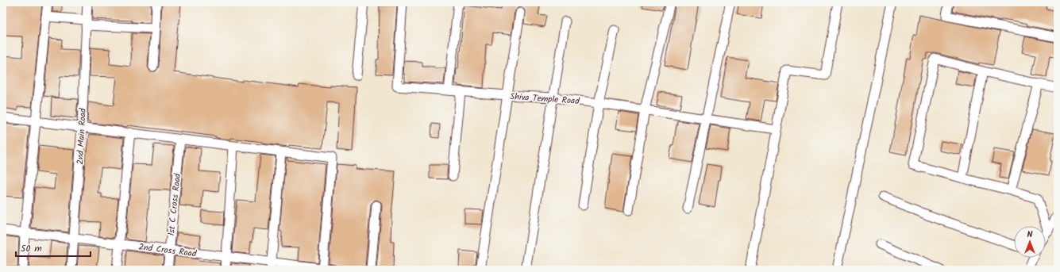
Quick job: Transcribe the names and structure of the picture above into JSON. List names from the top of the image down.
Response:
{
  "streets": {
    "street": [
      "Shiva Temple Road",
      "2nd Main Road",
      "1st C Cross Road",
      "2nd Cross Road"
    ]
  },
  "crossings": [
    ["2nd Main Road", "2nd Cross Road"],
    ["1st C Cross Road", "2nd Cross Road"]
  ],
  "scale_bar": "50 m",
  "north": "top"
}
